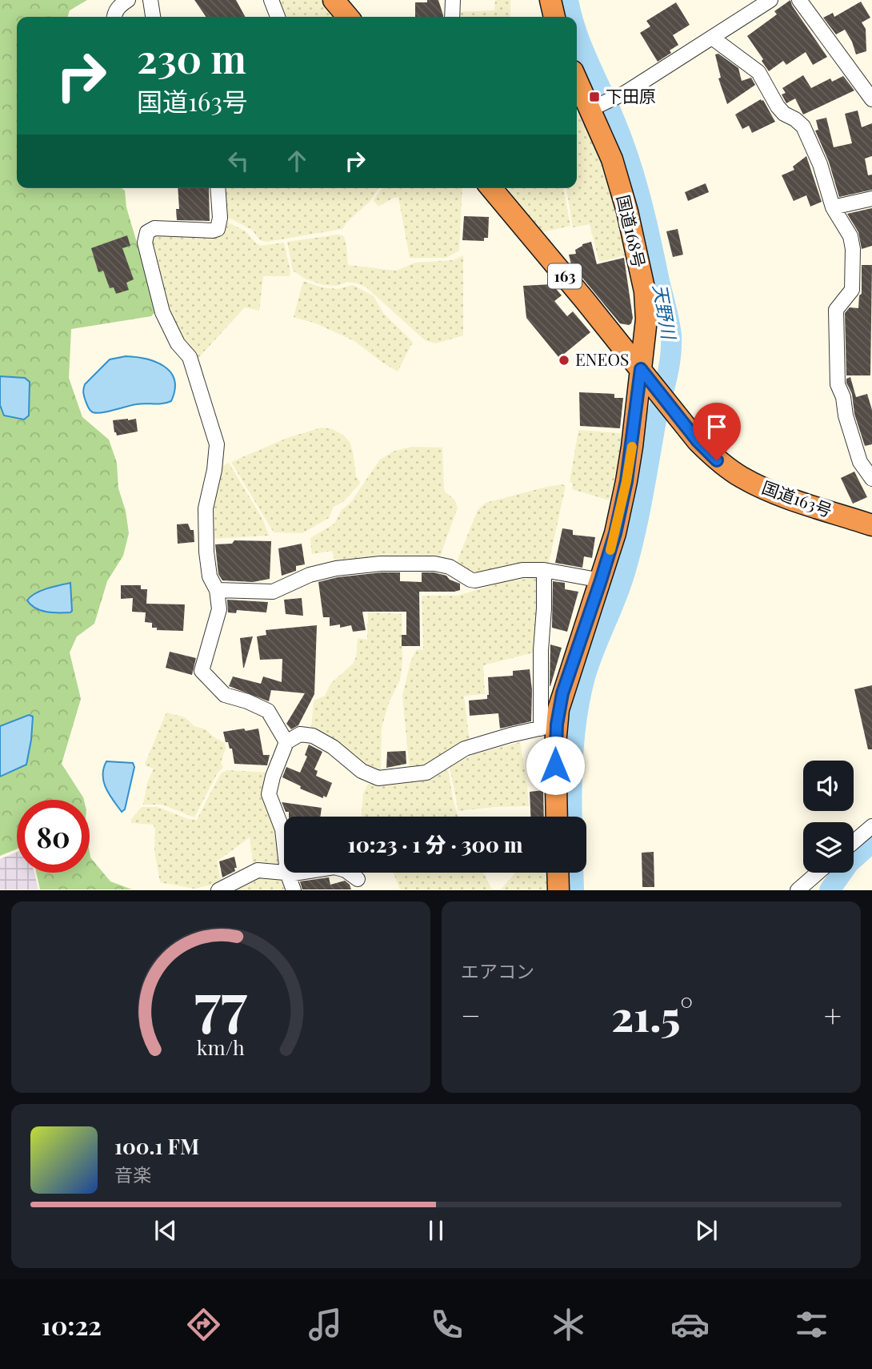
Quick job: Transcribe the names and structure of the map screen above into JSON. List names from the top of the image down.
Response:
{
  "streets": {
    "highway": ["国道168号", "163", "国道163号"]
  },
  "crossings": [
    ["国道168号", "国道163号"]
  ],
  "water": ["天野川"],
  "places": {
    "transit": ["下田原"],
    "other": ["ENEOS"]
  },
  "page": {
    "turn": ["230 m", "国道163号"],
    "limit": "80",
    "trip": "10:23 · 1 分 · 300 m",
    "tile": "エアコン",
    "heat": ["−", "21.5°", "+"],
    "song": ["100.1 FM", "音楽"],
    "tabs": "10:22",
    "gauge": ["77", "km/h"]
  }
}
